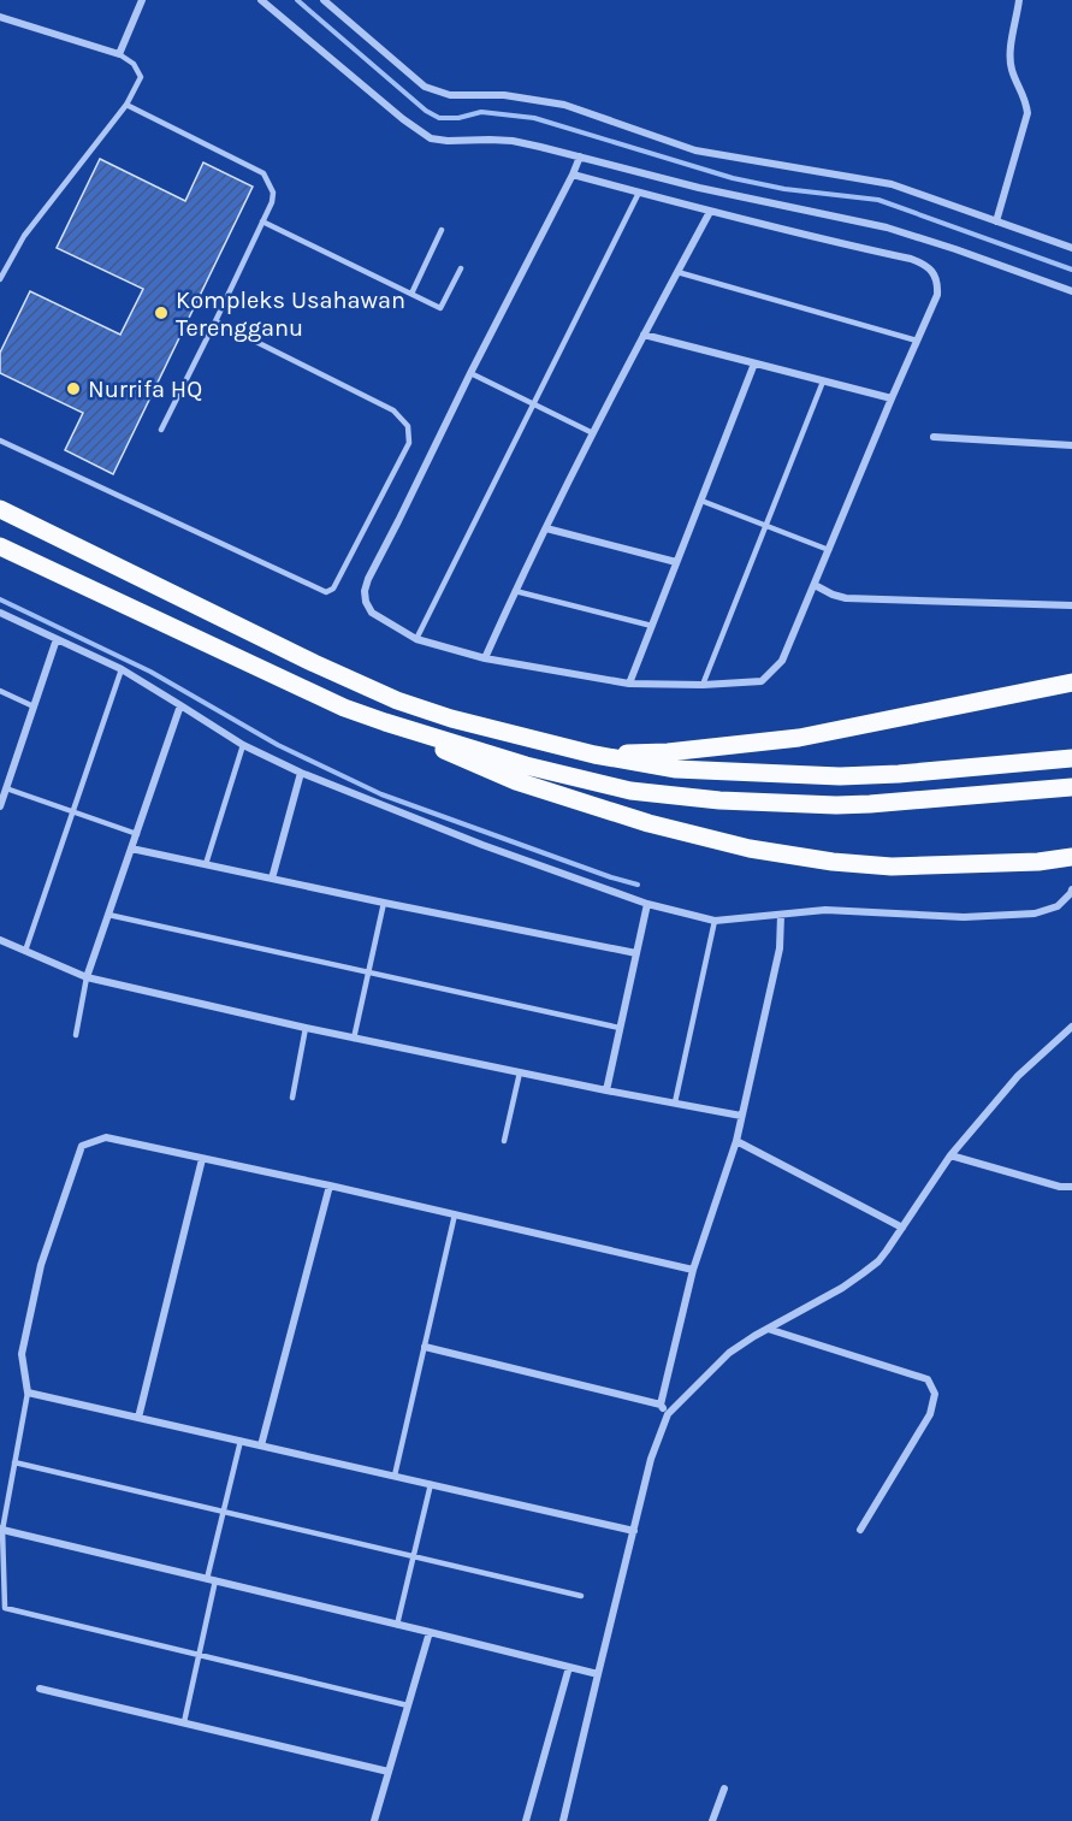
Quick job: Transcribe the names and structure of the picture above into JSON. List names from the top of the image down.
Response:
{
  "places": ["Kompleks Usahawan Terengganu", "Nurrifa HQ"]
}
